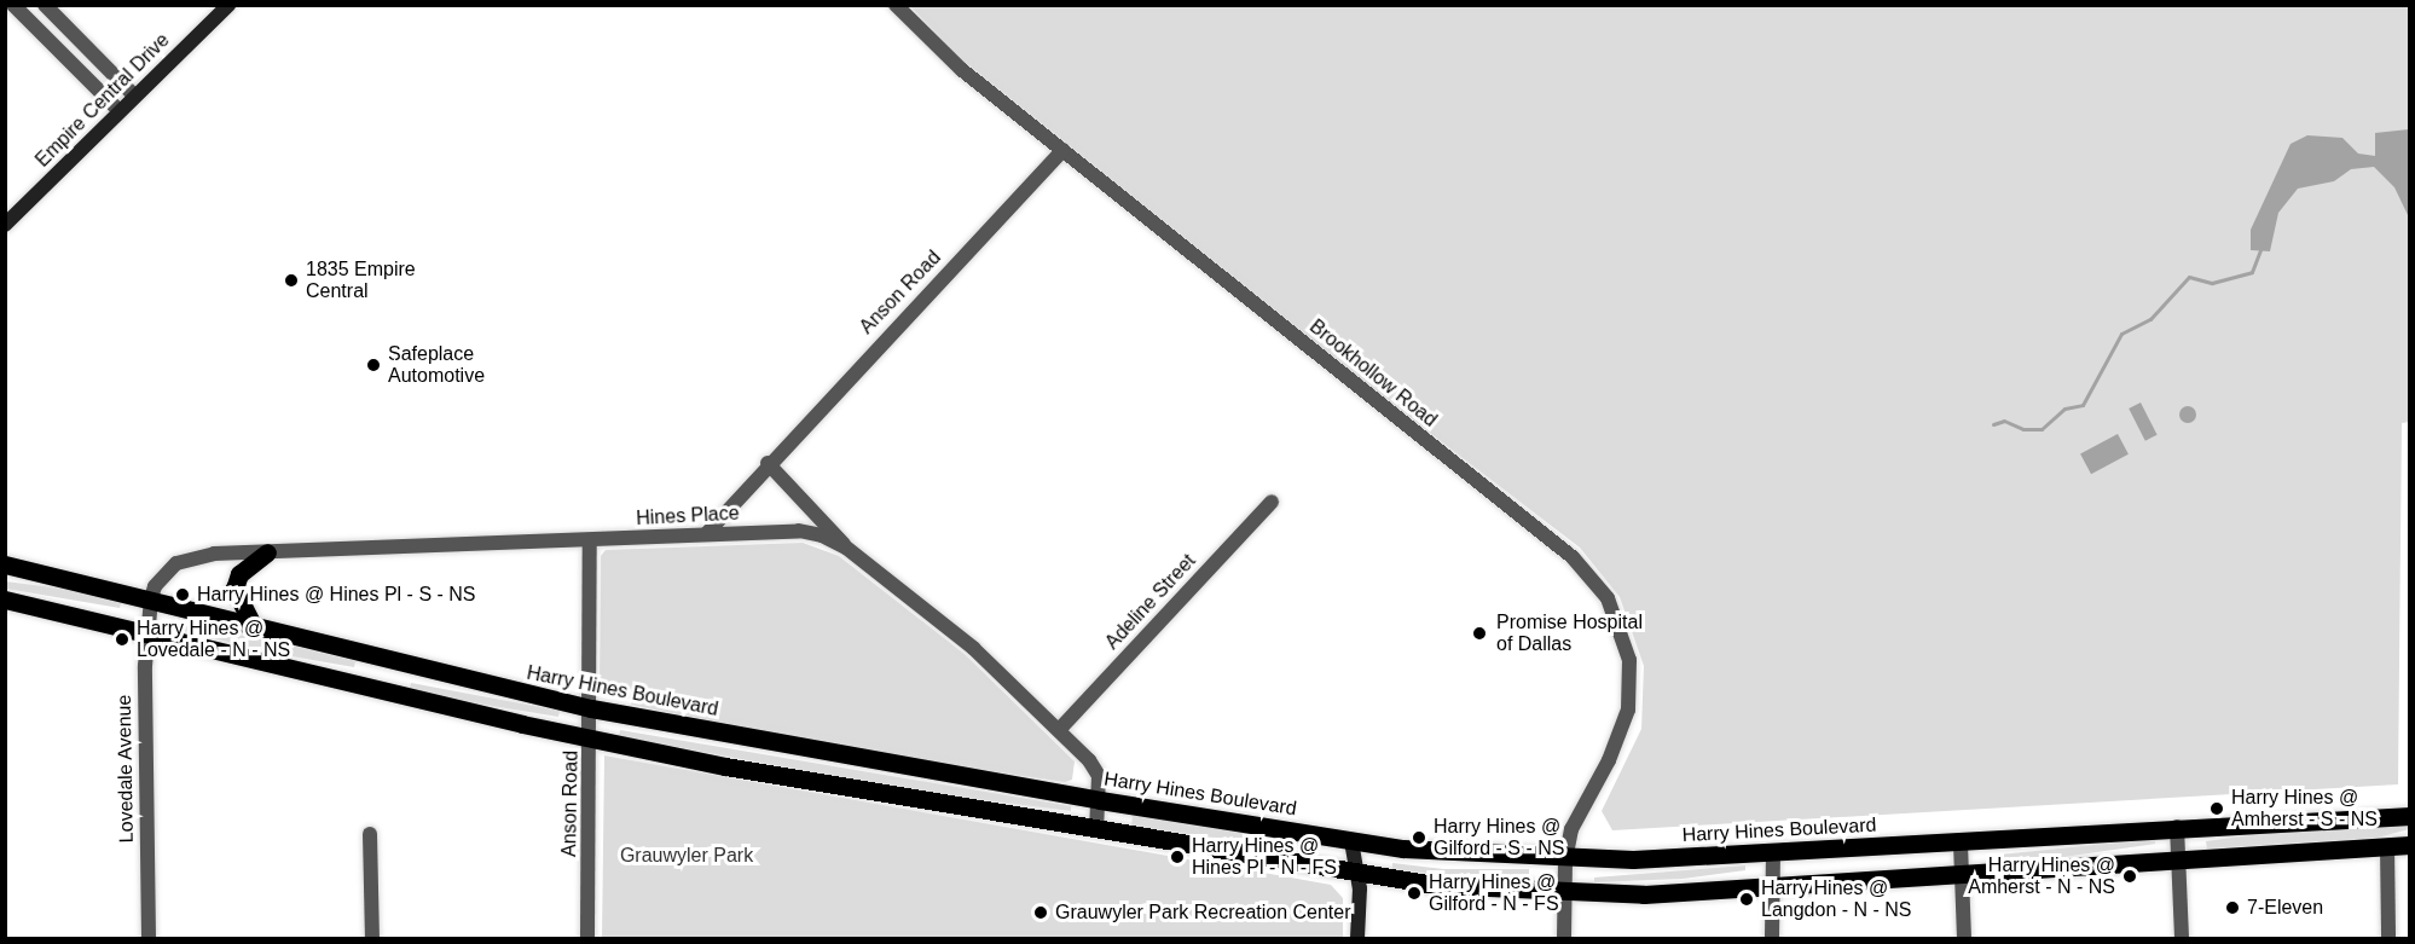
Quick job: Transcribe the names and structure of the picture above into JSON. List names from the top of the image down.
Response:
{
  "streets": {
    "main road": ["Harry Hines Boulevard"],
    "street": [
      "Empire Central Drive",
      "Anson Road",
      "Brookhollow Road",
      "Hines Place",
      "Adeline Street",
      "Lovedale Avenue"
    ]
  },
  "crossings": [
    ["Anson Road", "Brookhollow Road"],
    ["Anson Road", "Hines Place"],
    ["Anson Road", "Harry Hines Boulevard"],
    ["Brookhollow Road", "Harry Hines Boulevard"],
    ["Hines Place", "Adeline Street"],
    ["Hines Place", "Harry Hines Boulevard"],
    ["Hines Place", "Lovedale Avenue"],
    ["Harry Hines Boulevard", "Lovedale Avenue"]
  ],
  "parks": ["Grauwyler Park"],
  "places": [
    "1835 Empire Central",
    "Safeplace Automotive",
    "Harry Hines @ Hines Pl - S - NS",
    "Promise Hospital of Dallas",
    "Harry Hines @ Lovedale - N - NS",
    "Harry Hines @ Amherst - S - NS",
    "Harry Hines @ Gilford - S - NS",
    "Harry Hines @ Hines Pl - N - FS",
    "Harry Hines @ Amherst - N - NS",
    "Harry Hines @ Gilford - N - FS",
    "Harry Hines @ Langdon - N - NS",
    "7-Eleven",
    "Grauwyler Park Recreation Center"
  ]
}
